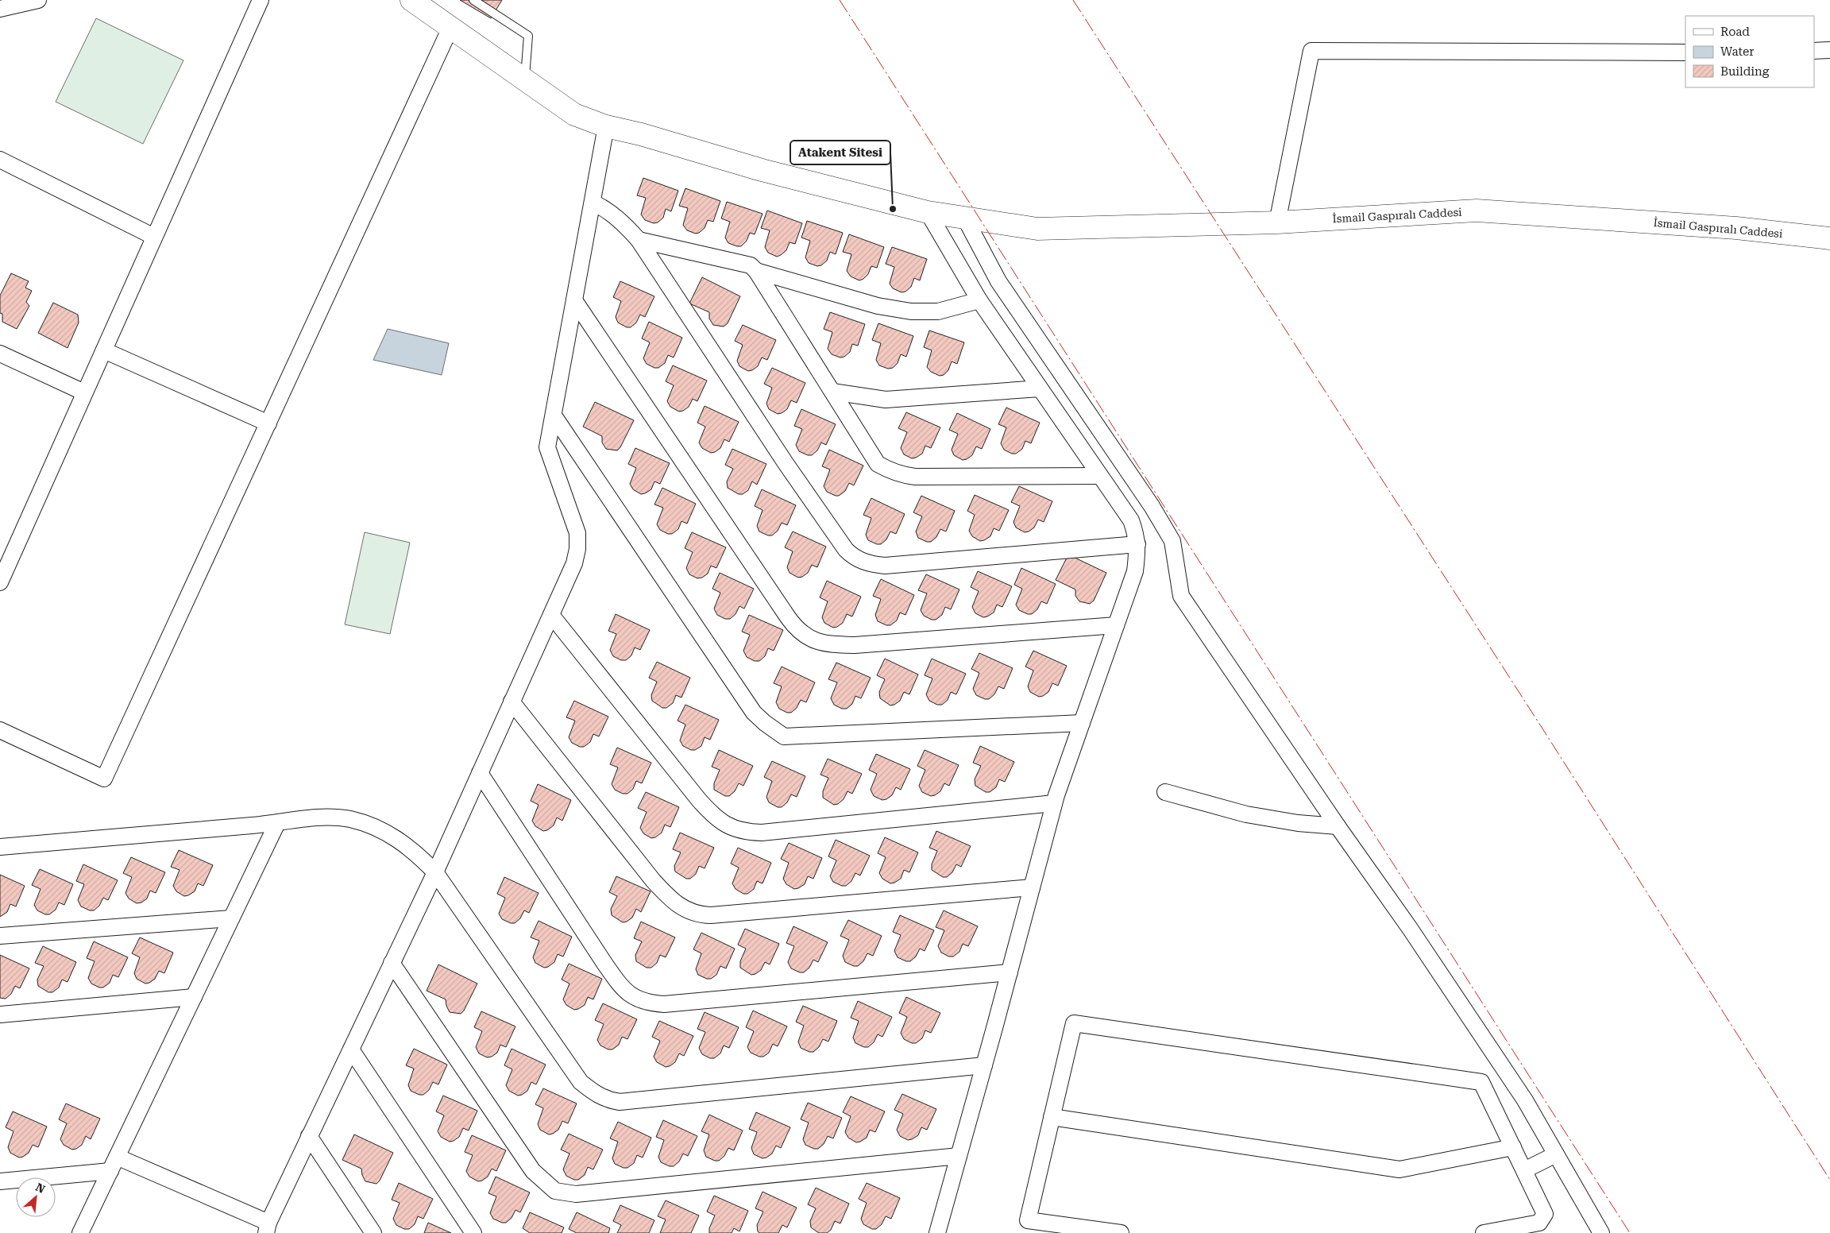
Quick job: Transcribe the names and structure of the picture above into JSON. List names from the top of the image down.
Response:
{
  "streets": {
    "main road": ["İsmail Gaspıralı Caddesi"]
  },
  "places": ["Atakent Sitesi"],
  "legend": ["Road", "Water", "Building"],
  "north": "top right"
}
